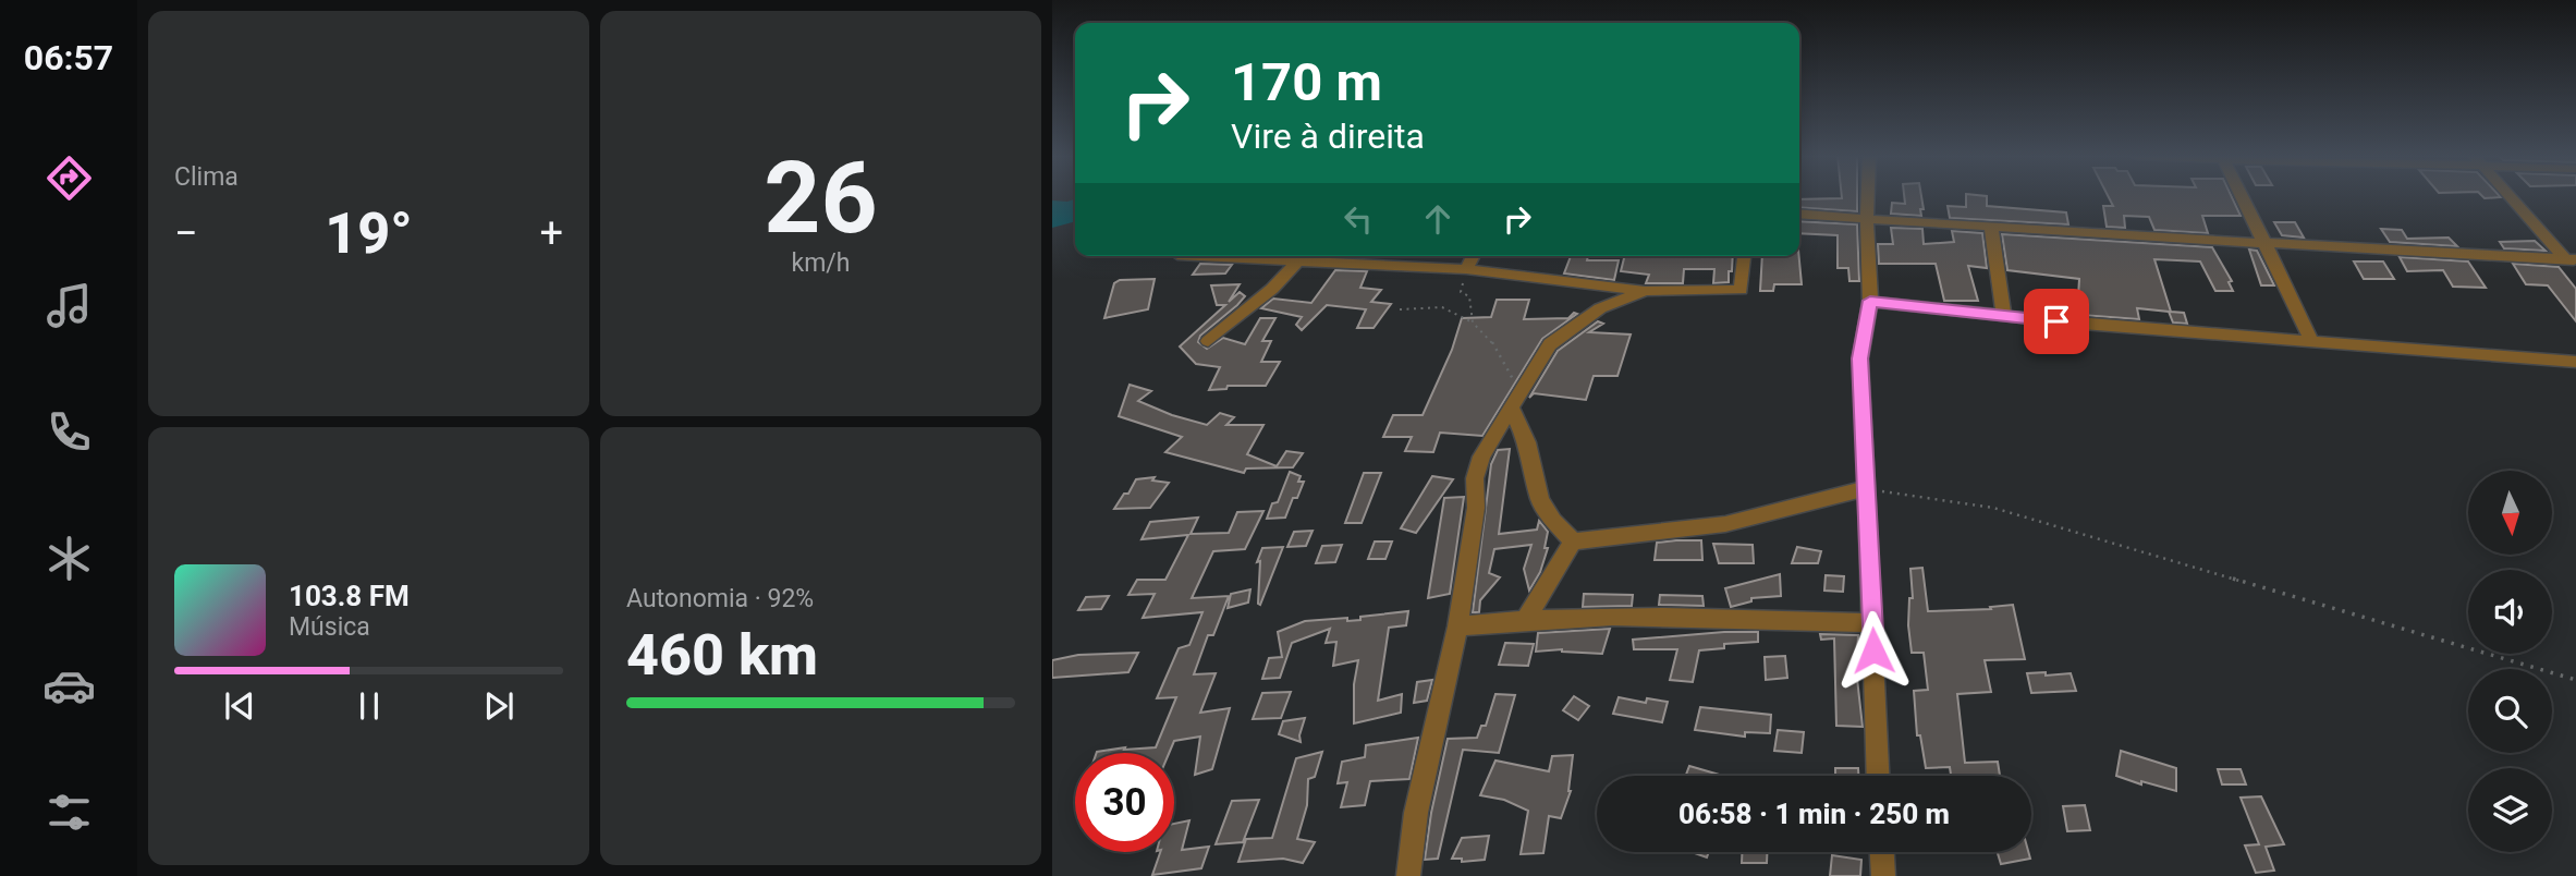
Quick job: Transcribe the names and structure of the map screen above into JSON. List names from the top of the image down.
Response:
{
  "north": "bottom",
  "page": {
    "tabs": "06:57",
    "tile": [
      "Clima",
      ["26", "km/h"],
      ["Autonomia · 92%", "460 km"]
    ],
    "turn": ["170 m", "Vire à direita"],
    "heat": ["−", "19°", "+"],
    "song": ["103.8 FM", "Música"],
    "limit": "30",
    "trip": "06:58 · 1 min · 250 m"
  }
}
